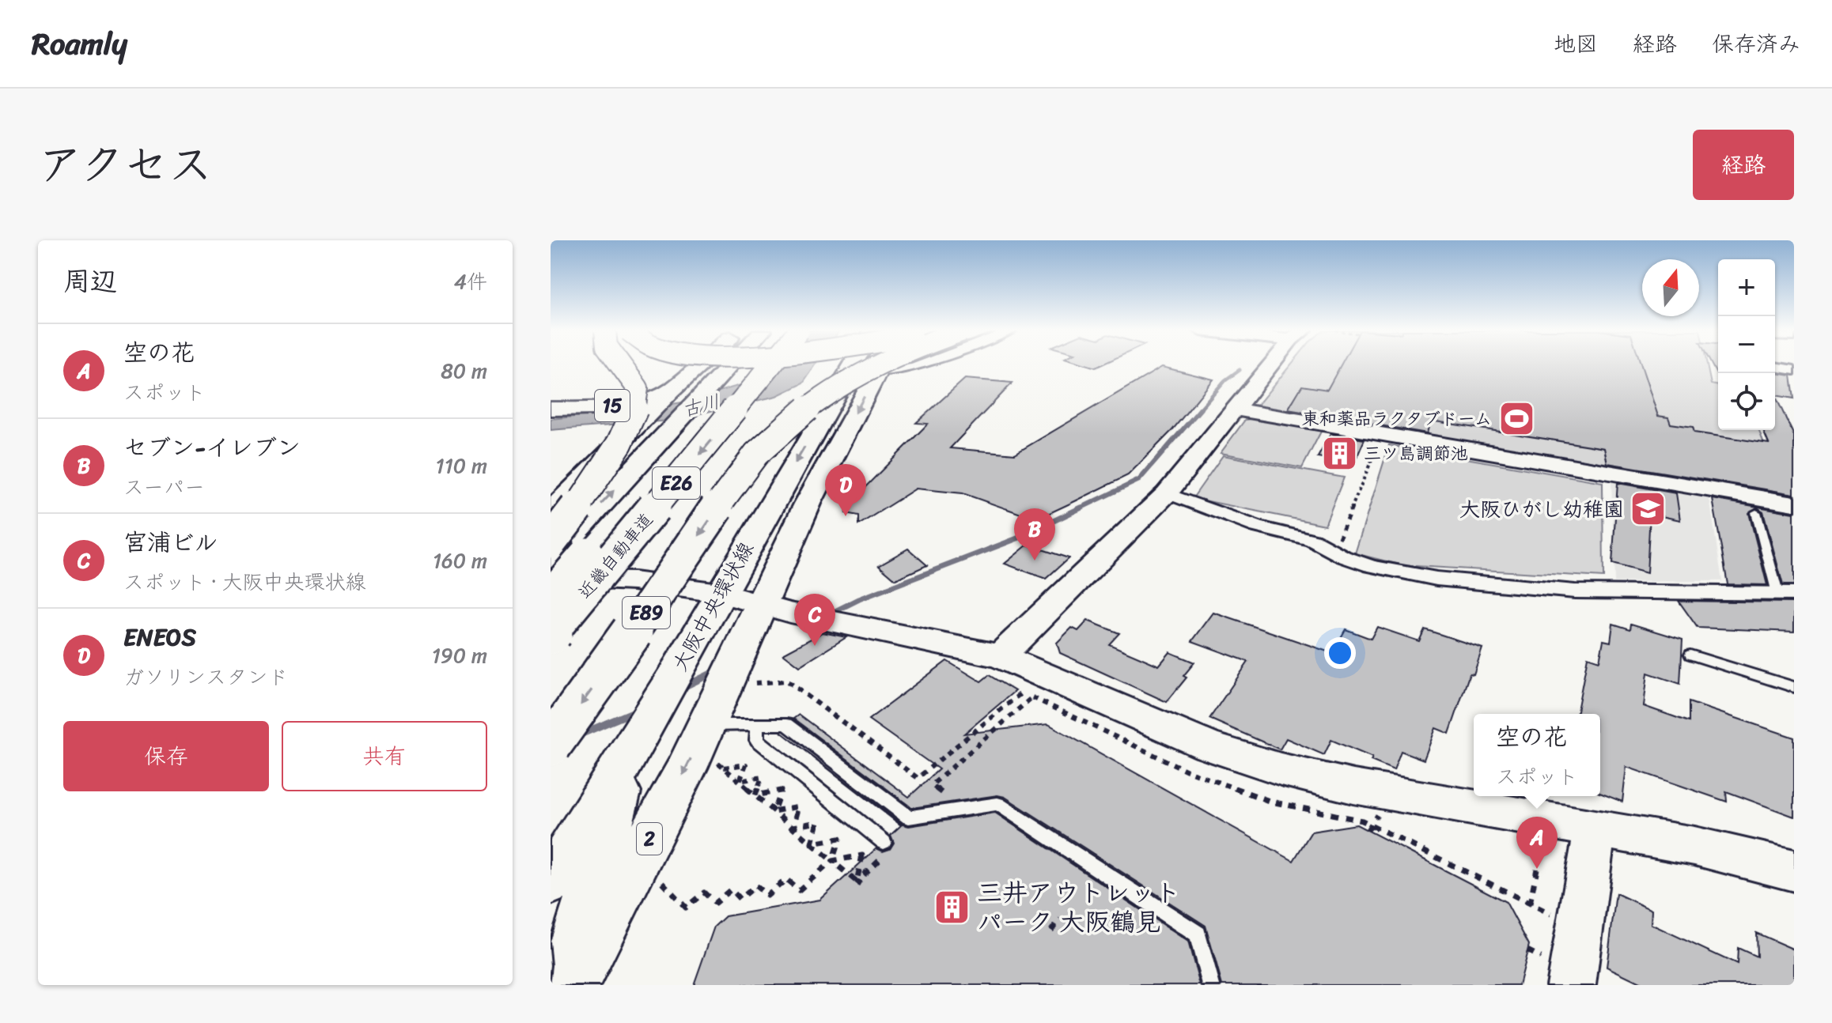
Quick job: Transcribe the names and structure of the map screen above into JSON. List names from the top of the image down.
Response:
{
  "streets": {
    "highway": ["E26", "近畿自動車道", "E89"],
    "main road": ["15", "大阪中央環状線", "2"]
  },
  "water": ["古川"],
  "places": {
    "sports": ["東和薬品ラクタブドーム"],
    "building": ["三ツ島調節池", "三井アウトレット パーク 大阪鶴見"],
    "school or university": ["大阪ひがし幼稚園"]
  },
  "north": "top",
  "page": {
    "header": "Roamly",
    "nav": ["地図", "経路", "保存済み"],
    "title": "アクセス",
    "buttons": [
      "経路",
      ["保存", "共有"]
    ],
    "heading": ["周辺", "4件"],
    "map_buttons": ["+", "−"],
    "list": [
      {
        "mark": "A",
        "name": "空の花",
        "note": "スポット",
        "value": "80 m"
      },
      {
        "mark": "B",
        "name": "セブン-イレブン",
        "note": "スーパー",
        "value": "110 m"
      },
      {
        "mark": "C",
        "name": "宮浦ビル",
        "note": "スポット · 大阪中央環状線",
        "value": "160 m"
      },
      {
        "mark": "D",
        "name": "ENEOS",
        "note": "ガソリンスタンド",
        "value": "190 m"
      }
    ],
    "pins": [
      "D",
      "B",
      "C",
      "A"
    ],
    "popup": ["空の花", "スポット"]
  }
}
